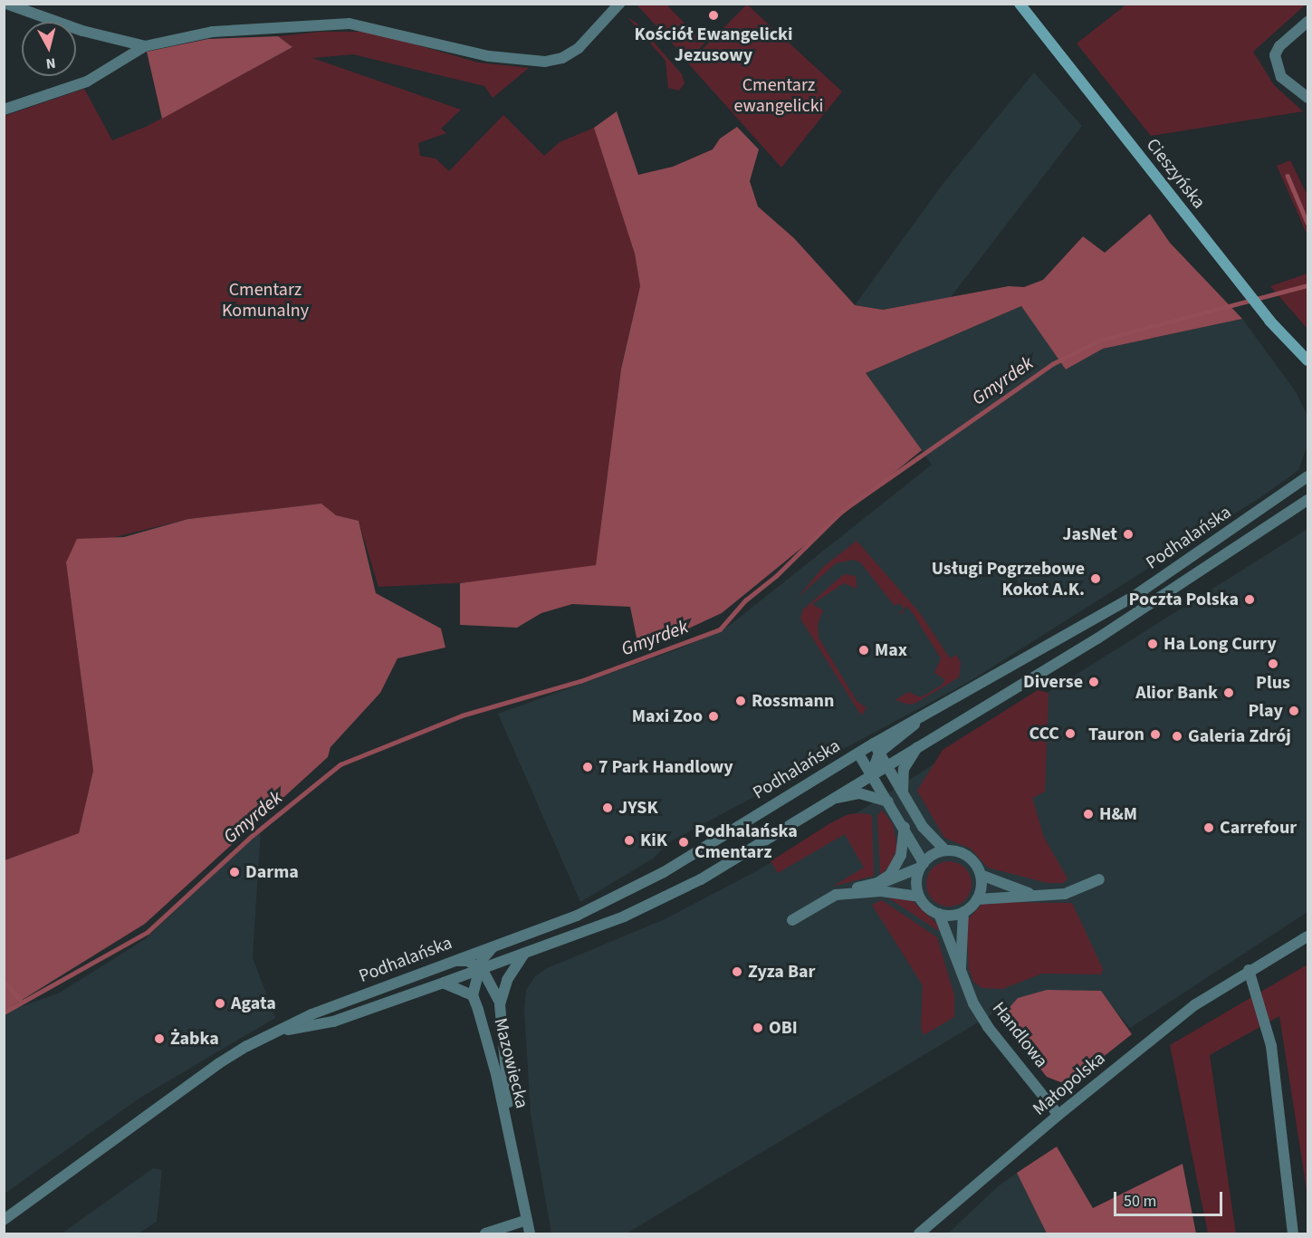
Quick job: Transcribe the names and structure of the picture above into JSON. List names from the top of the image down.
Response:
{
  "streets": {
    "main road": ["Cieszyńska"],
    "street": [
      "Podhalańska",
      "Handlowa",
      "Mazowiecka",
      "Małopolska"
    ]
  },
  "crossings": [
    ["Podhalańska", "Mazowiecka"],
    ["Handlowa", "Małopolska"]
  ],
  "water": ["Gmyrdek"],
  "parks": ["Cmentarz ewangelicki", "Cmentarz Komunalny"],
  "places": [
    "Kościół Ewangelicki Jezusowy",
    "JasNet",
    "Usługi Pogrzebowe Kokot A.K.",
    "Poczta Polska",
    "Ha Long Curry",
    "Max",
    "Plus",
    "Diverse",
    "Alior Bank",
    "Rossmann",
    "Play",
    "Maxi Zoo",
    "CCC",
    "Tauron",
    "Galeria Zdrój",
    "7 Park Handlowy",
    "JYSK",
    "H&M",
    "Carrefour",
    "KiK",
    "Podhalańska Cmentarz",
    "Darma",
    "Zyza Bar",
    "Agata",
    "OBI",
    "Żabka"
  ],
  "scale_bar": "50 m",
  "north": "bottom"
}
